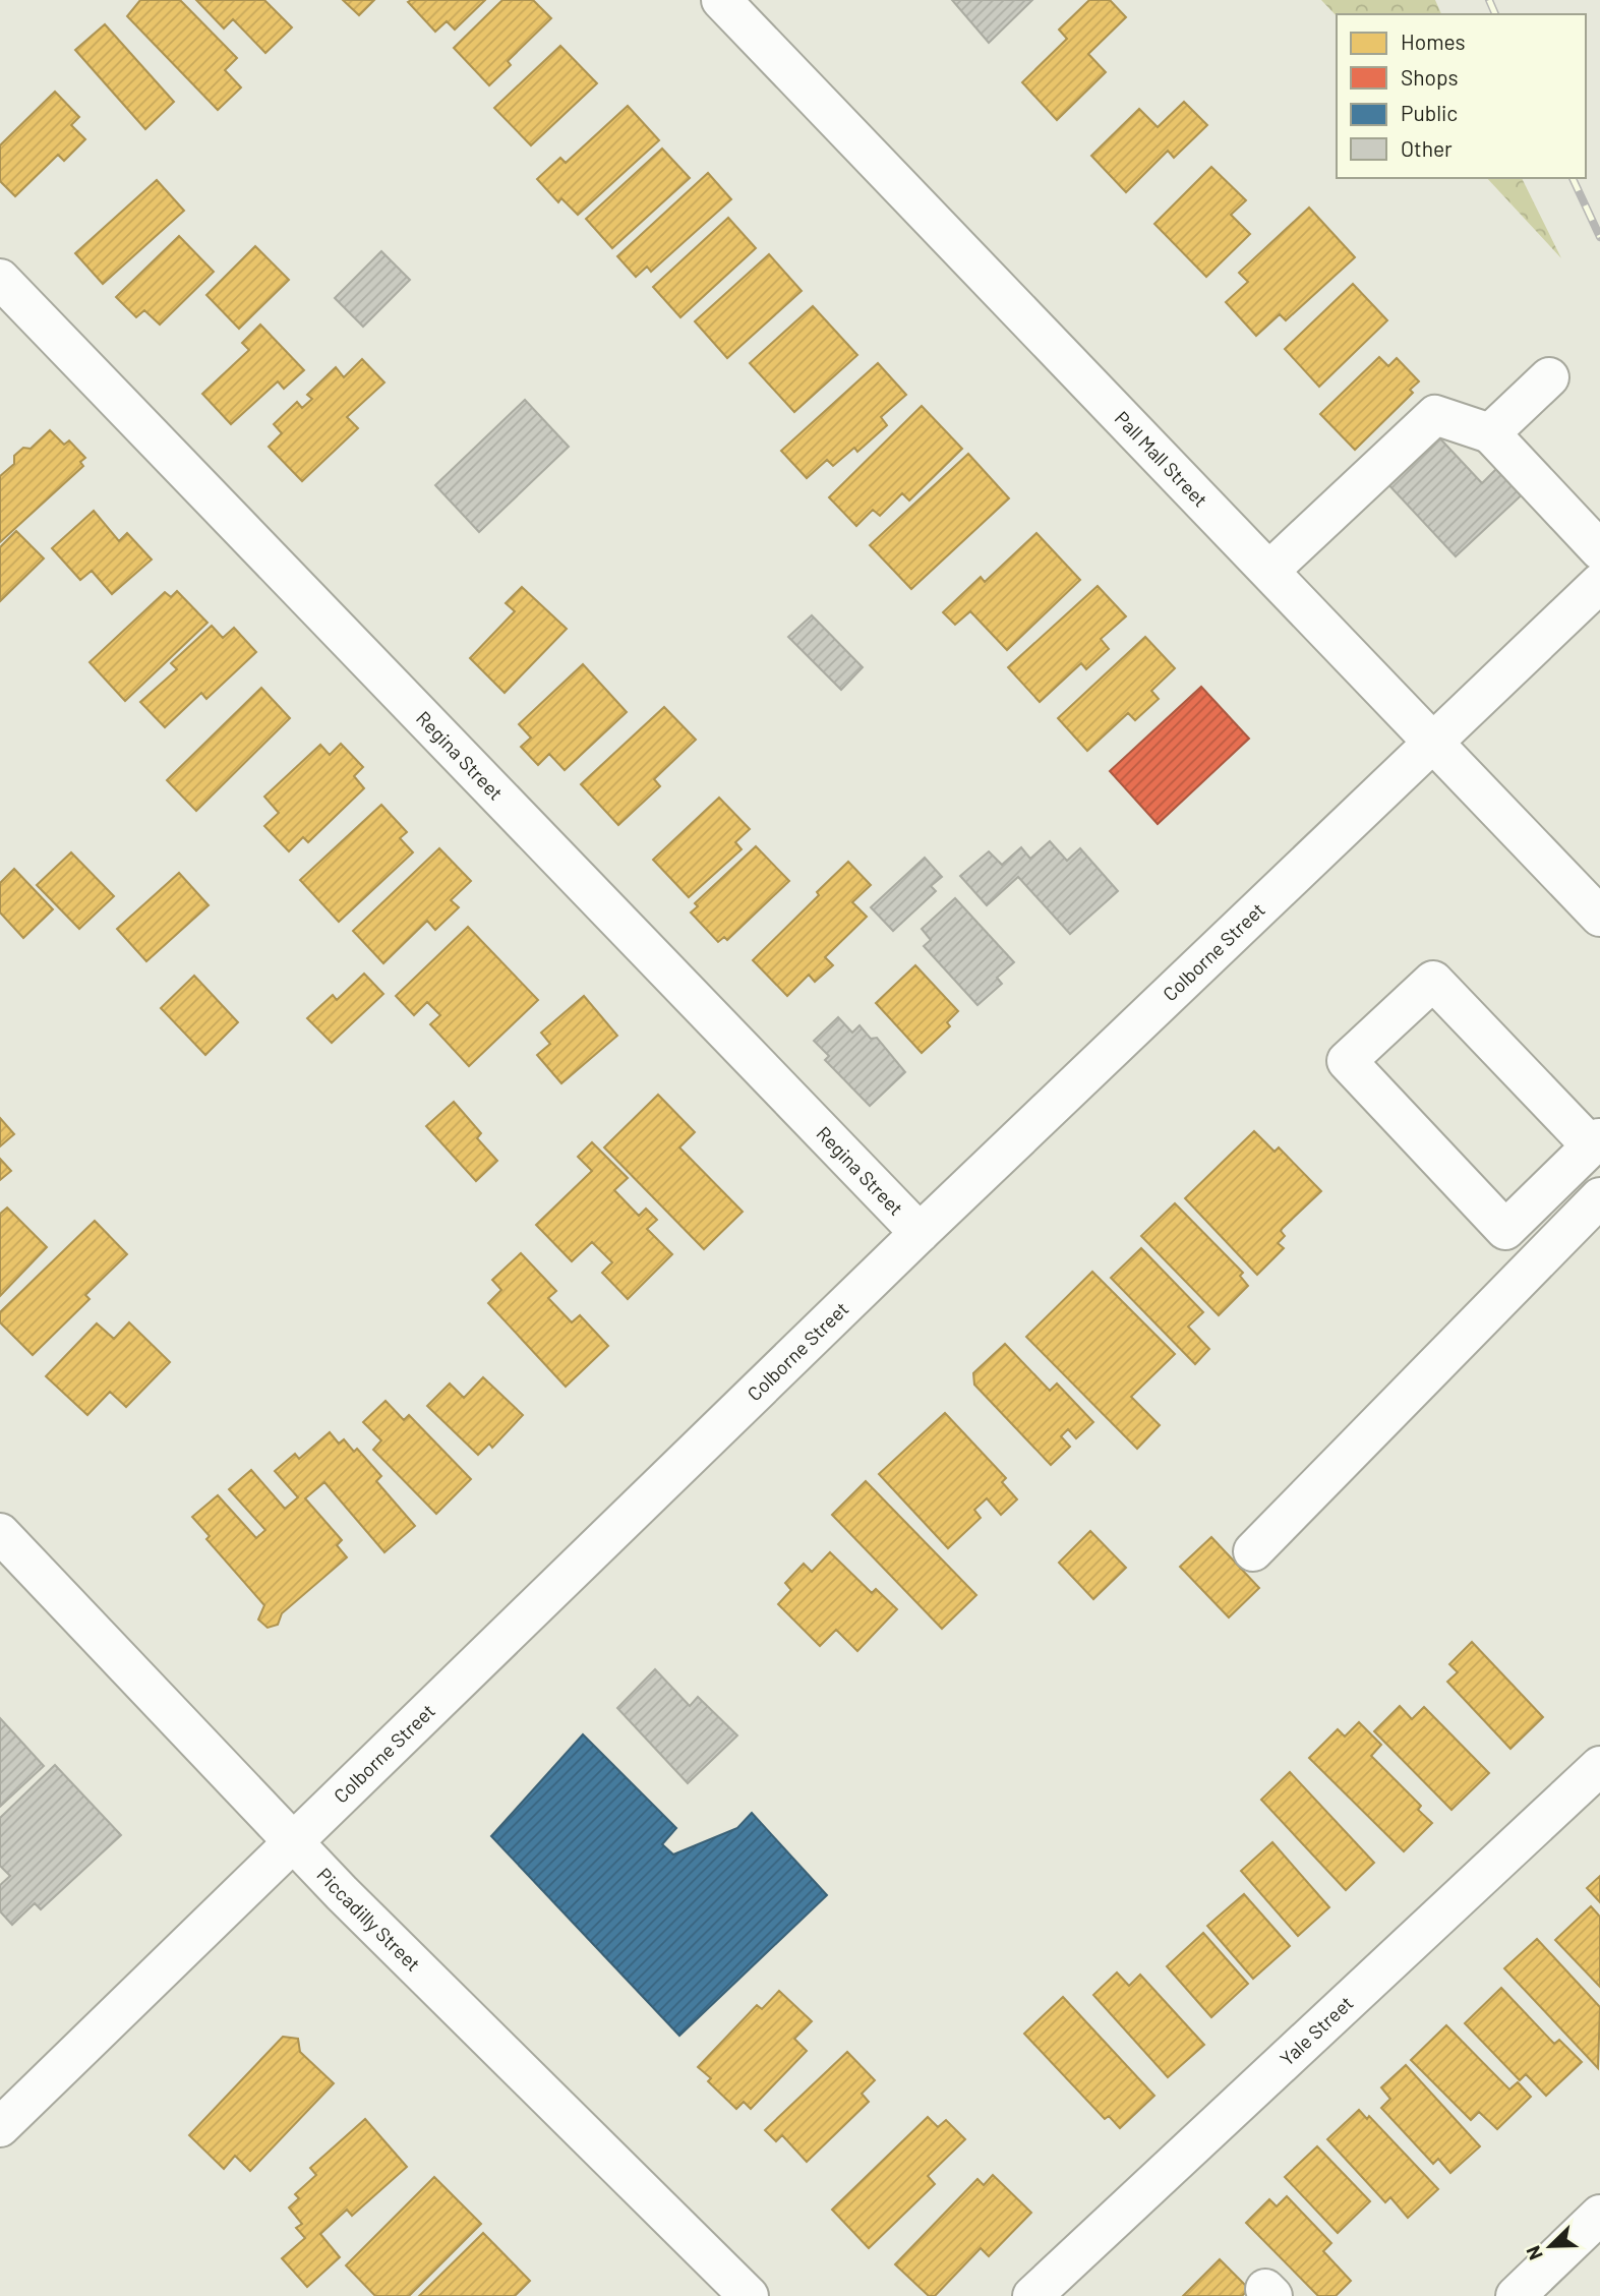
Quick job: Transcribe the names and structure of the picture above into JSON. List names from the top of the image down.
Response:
{
  "streets": {
    "street": [
      "Pall Mall Street",
      "Regina Street",
      "Colborne Street",
      "Piccadilly Street",
      "Yale Street"
    ]
  },
  "crossings": [
    ["Pall Mall Street", "Colborne Street"],
    ["Regina Street", "Colborne Street"],
    ["Colborne Street", "Piccadilly Street"]
  ],
  "legend": [
    "Homes",
    "Shops",
    "Public",
    "Other"
  ],
  "north": "bottom left"
}
